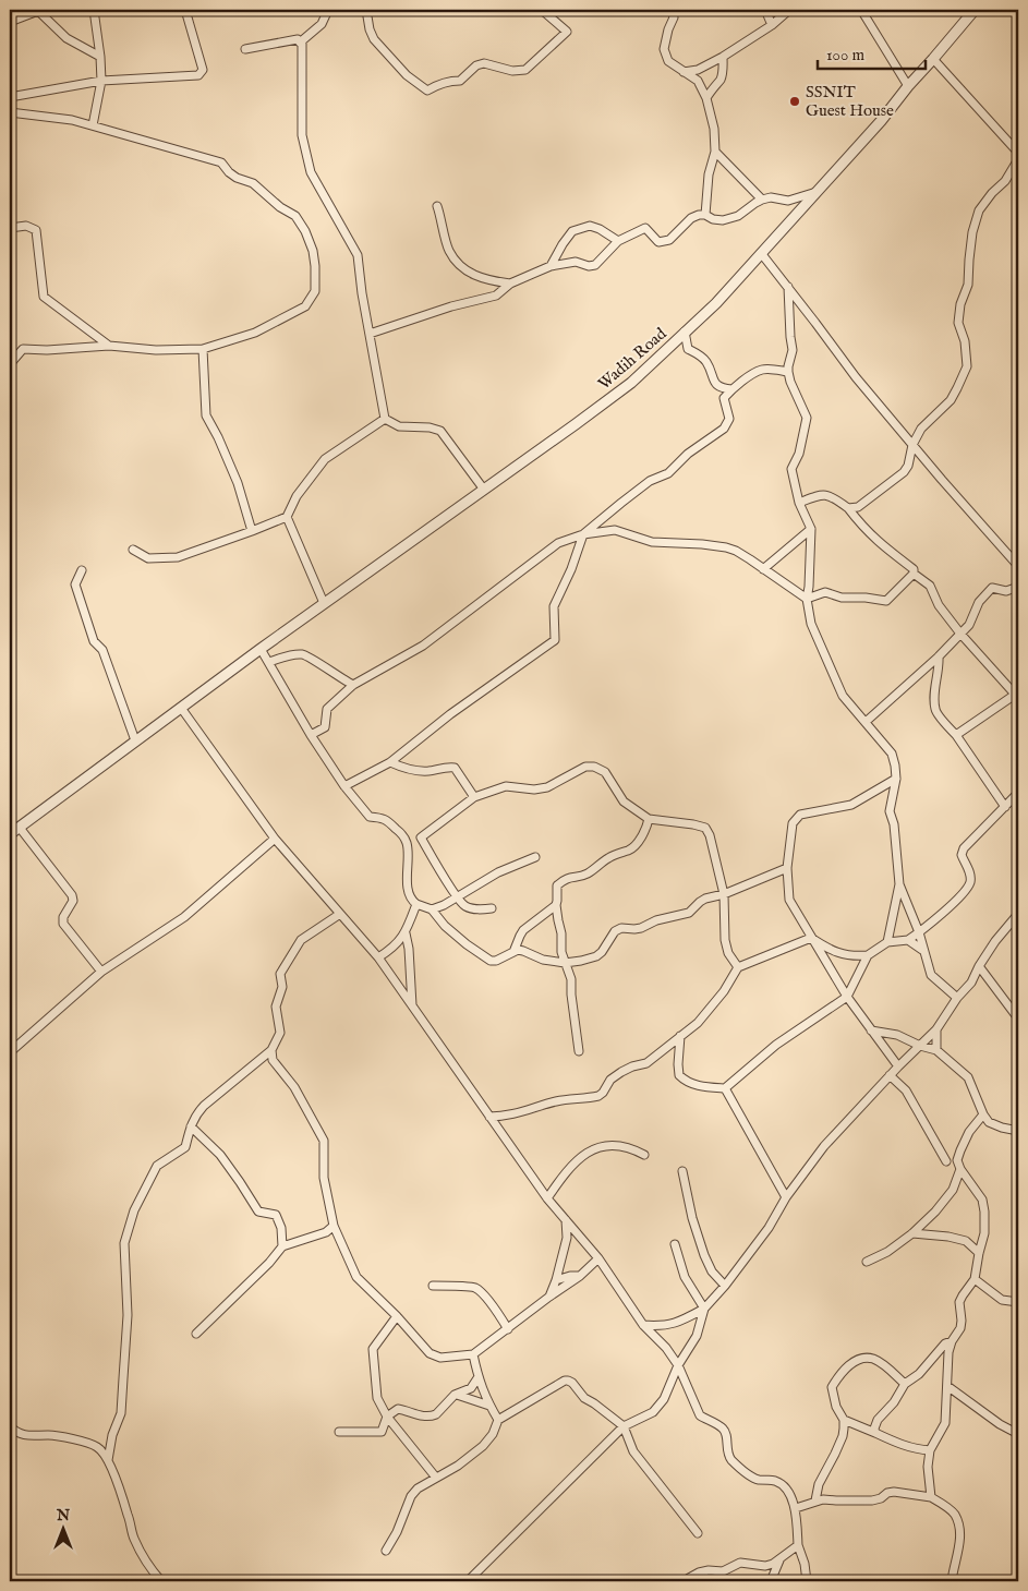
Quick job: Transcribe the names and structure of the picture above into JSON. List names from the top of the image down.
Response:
{
  "streets": {
    "street": ["Wadih Road"]
  },
  "places": ["SSNIT Guest House"],
  "scale_bar": "100 m",
  "north": "top"
}
